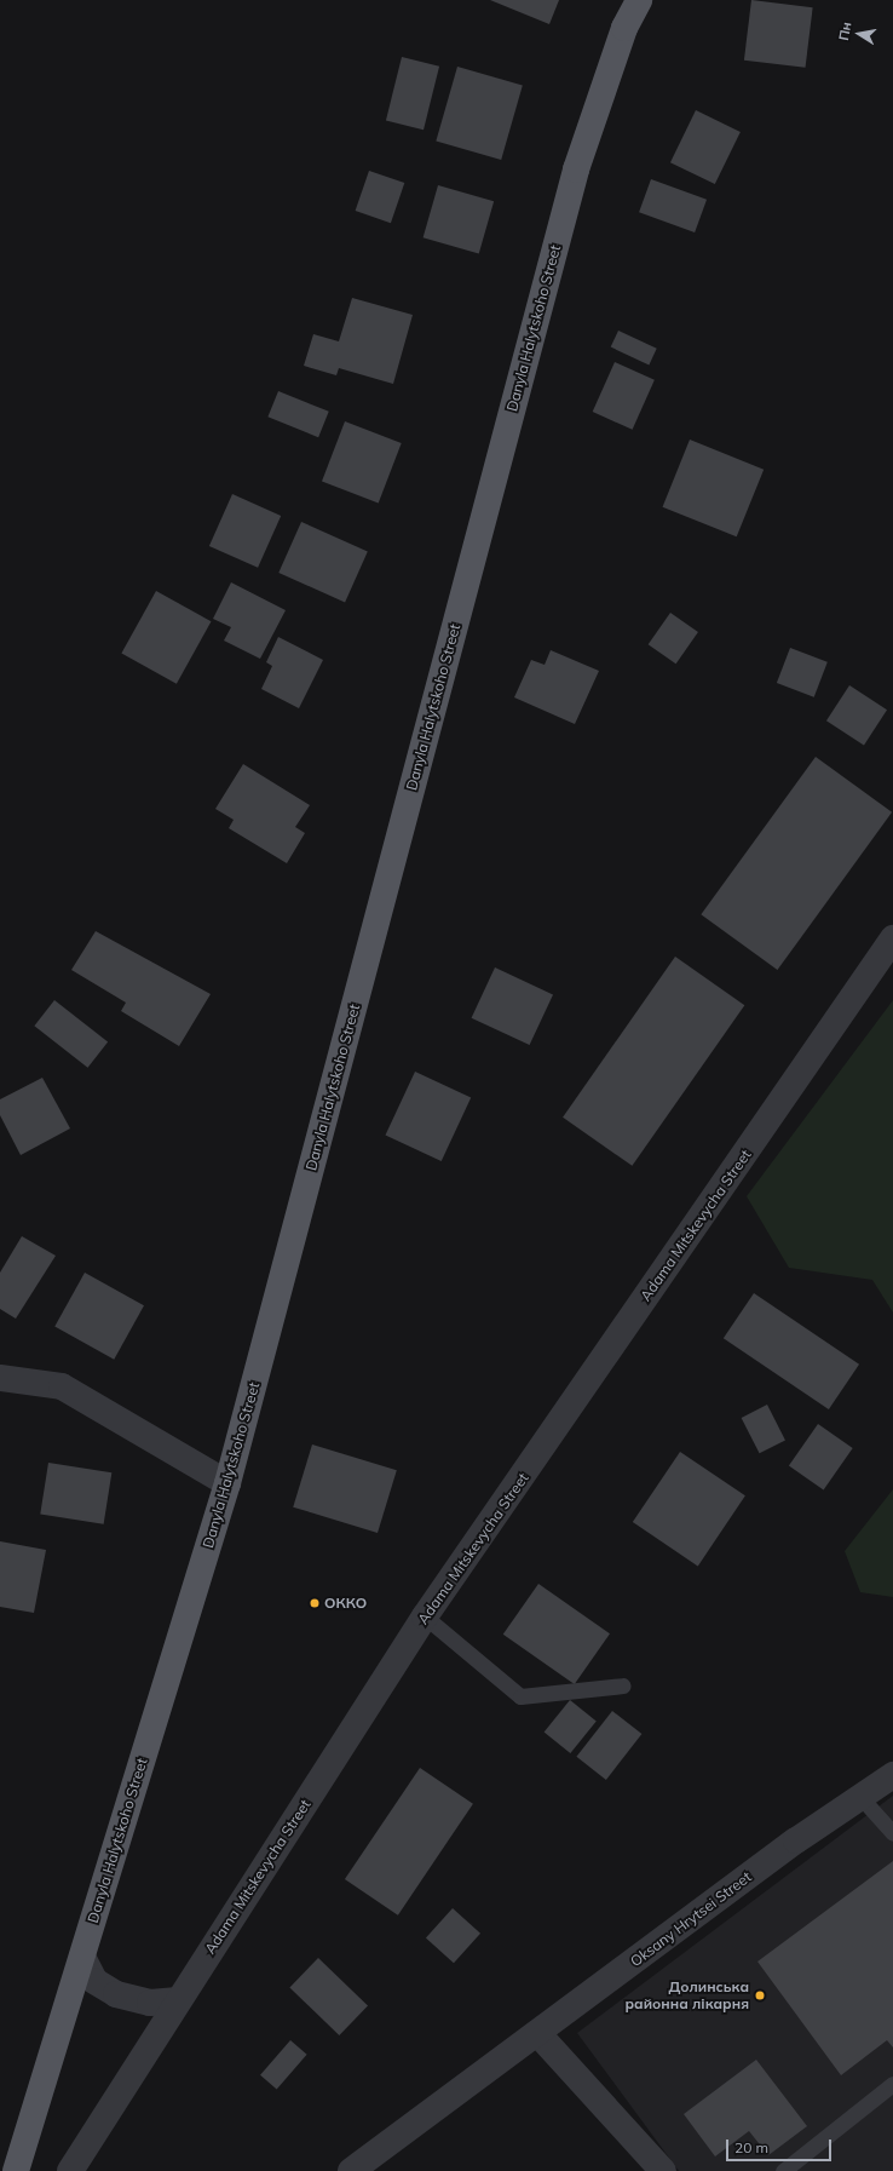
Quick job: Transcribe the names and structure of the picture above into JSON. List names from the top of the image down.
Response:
{
  "streets": {
    "main road": ["Danyla Halytskoho Street"],
    "street": ["Adama Mitskevycha Street", "Oksany Hrytsei Street"]
  },
  "places": ["ОККО", "Долинська районна лікарня"],
  "scale_bar": "20 m",
  "north": "left"
}
